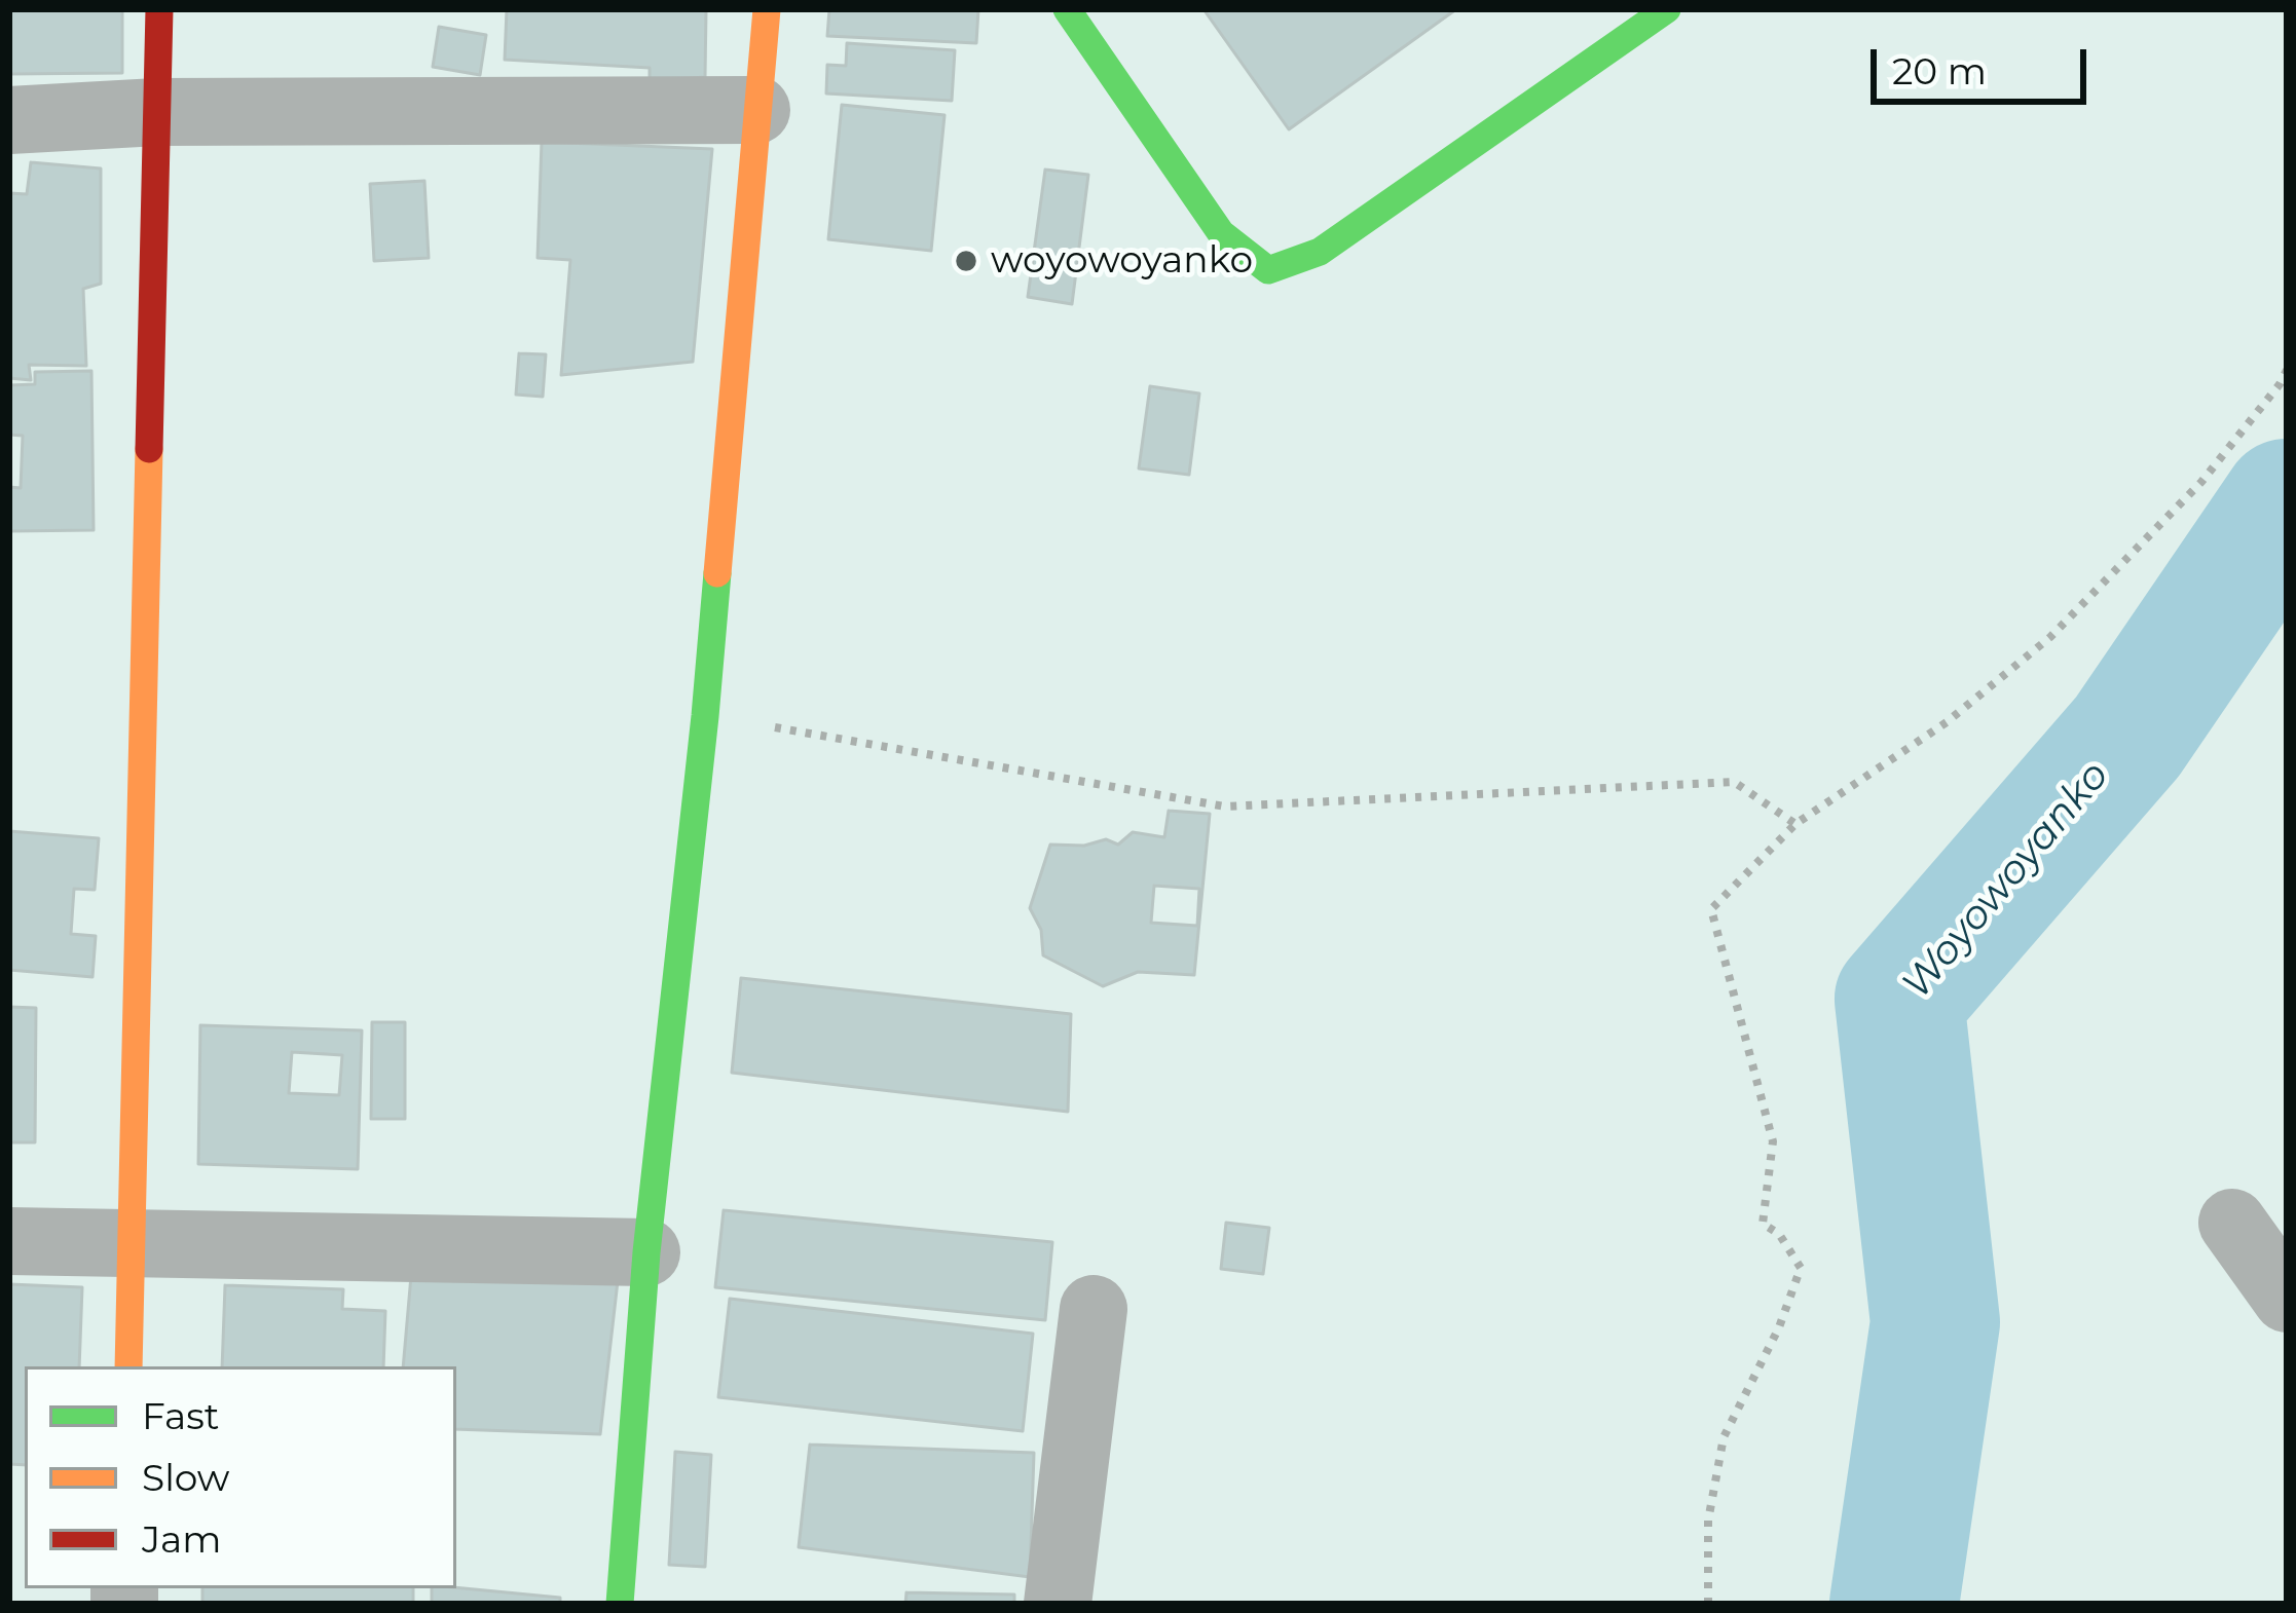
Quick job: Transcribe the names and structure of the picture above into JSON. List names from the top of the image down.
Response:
{
  "water": ["Woyowoyanko"],
  "places": ["woyowoyanko"],
  "legend": ["Fast", "Slow", "Jam"],
  "scale_bar": "20 m"
}
